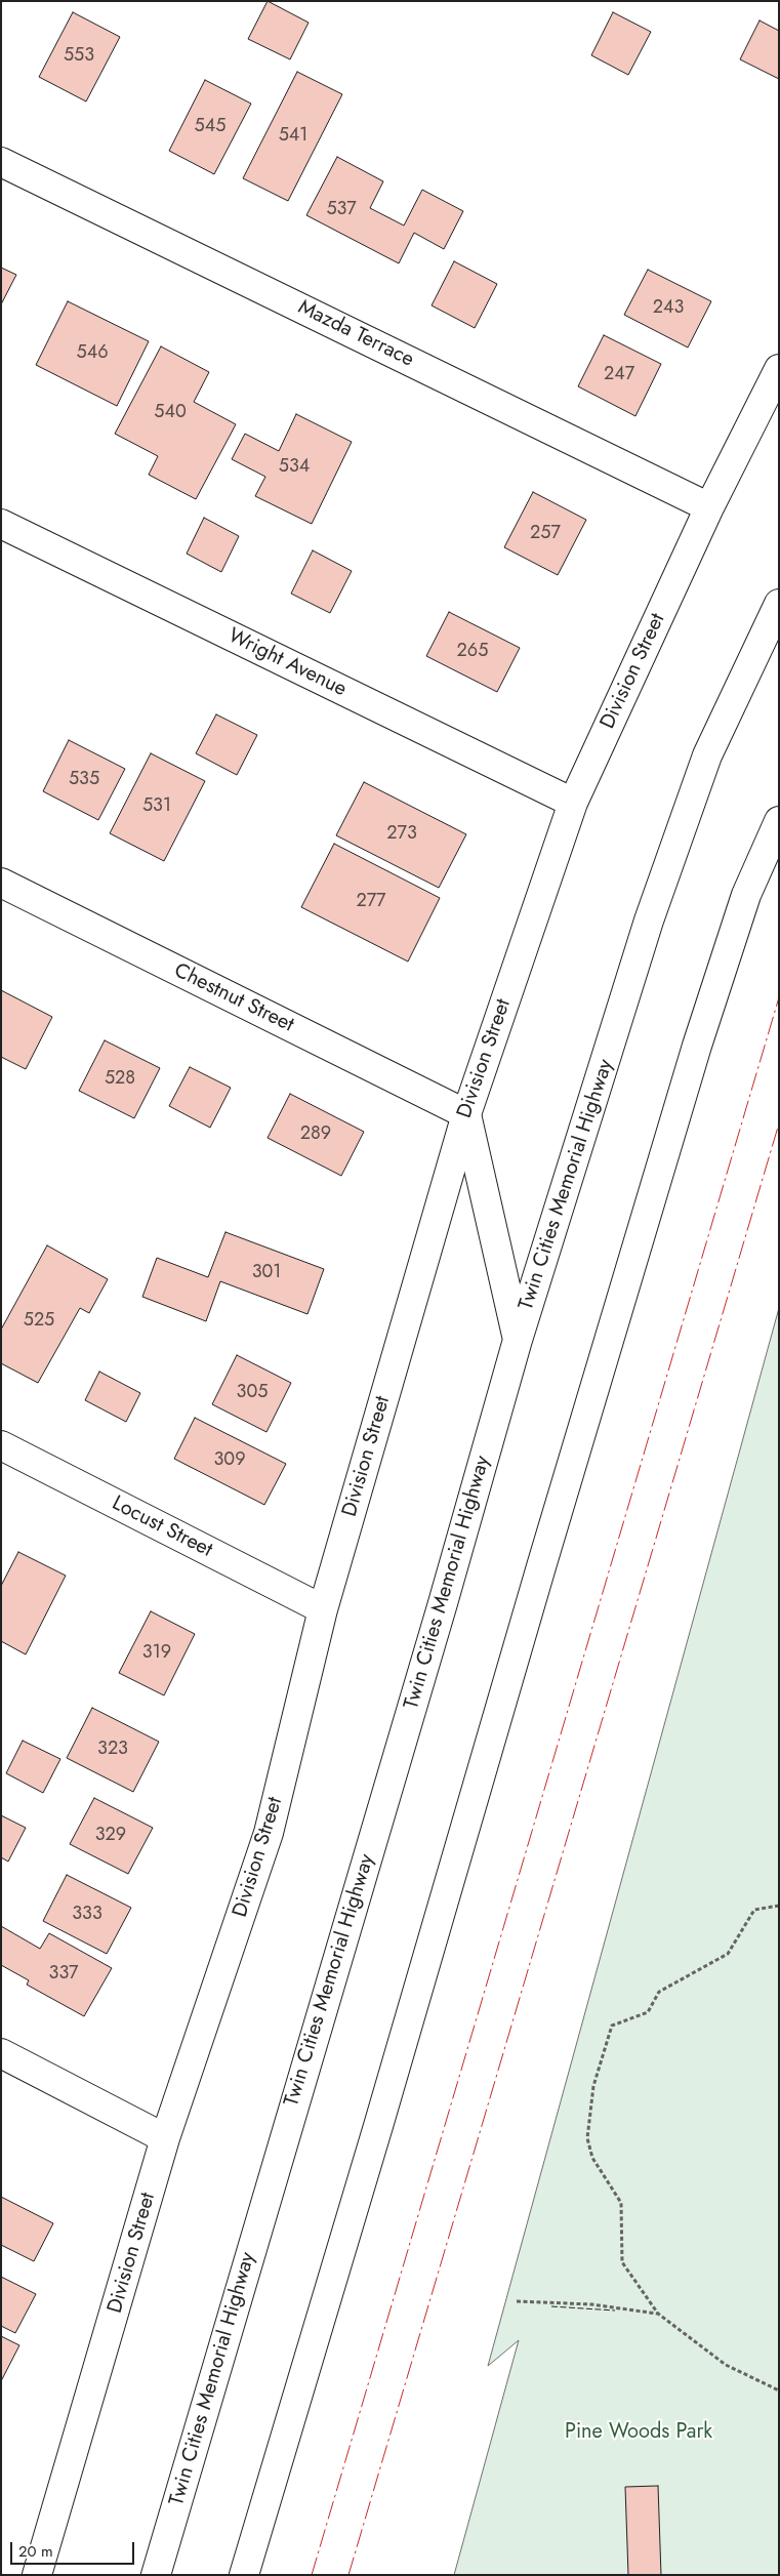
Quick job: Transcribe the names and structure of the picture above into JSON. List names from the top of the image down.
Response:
{
  "streets": {
    "street": [
      "Mazda Terrace",
      "Wright Avenue",
      "Division Street",
      "Chestnut Street",
      "Twin Cities Memorial Highway",
      "Locust Street"
    ]
  },
  "crossings": [
    ["Mazda Terrace", "Division Street"],
    ["Wright Avenue", "Division Street"],
    ["Division Street", "Chestnut Street"],
    ["Division Street", "Locust Street"]
  ],
  "parks": ["Pine Woods Park"],
  "house_numbers": [
    "553",
    "545",
    "541",
    "537",
    "243",
    "546",
    "247",
    "540",
    "534",
    "257",
    "265",
    "535",
    "531",
    "273",
    "277",
    "528",
    "289",
    "301",
    "525",
    "305",
    "309",
    "319",
    "323",
    "329",
    "333",
    "337"
  ],
  "scale_bar": "20 m"
}
